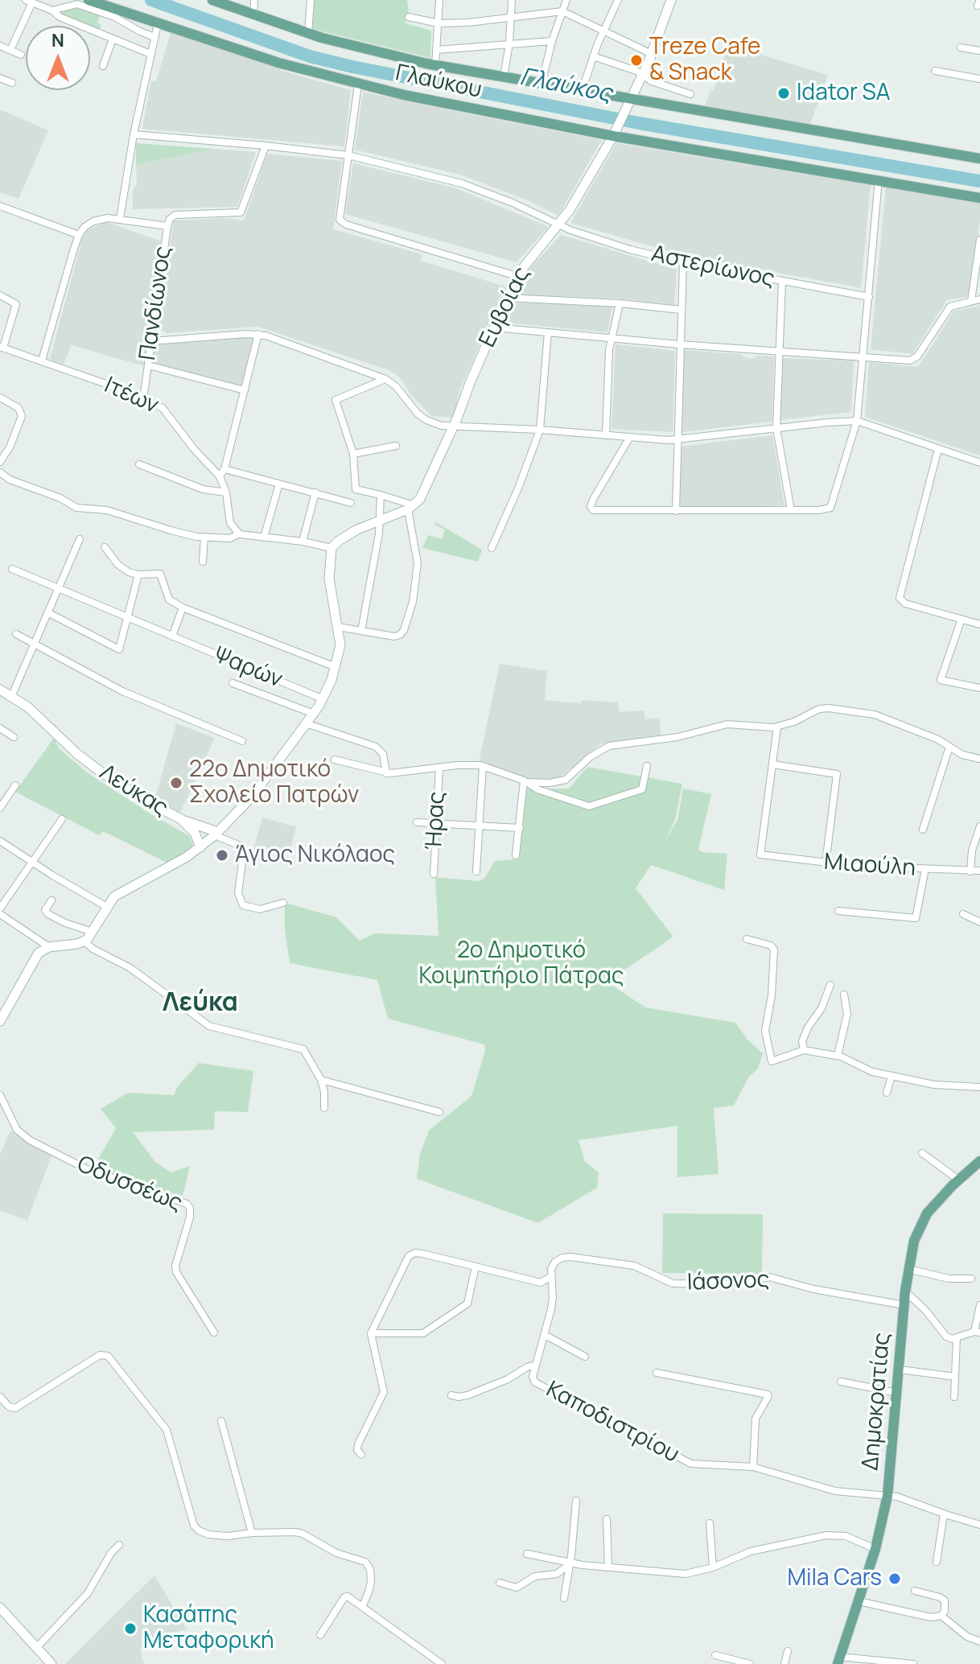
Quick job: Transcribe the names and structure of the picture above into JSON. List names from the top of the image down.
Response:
{
  "streets": {
    "main road": [
      "Γλαύκου",
      "Ευβοίας",
      "Λεύκας",
      "Δημοκρατίας"
    ],
    "street": [
      "Αστερίωνος",
      "Πανδίωνος",
      "Ιτέων",
      "Ψαρών",
      "Ήρας",
      "Μιαούλη",
      "Οδυσσέως",
      "Ιάσονος",
      "Καποδιστρίου"
    ]
  },
  "crossings": [
    ["Γλαύκου", "Ευβοίας"],
    ["Αστερίωνος", "Ευβοίας"],
    ["Πανδίωνος", "Ιτέων"],
    ["Ιάσονος", "Δημοκρατίας"],
    ["Ιάσονος", "Καποδιστρίου"],
    ["Δημοκρατίας", "Καποδιστρίου"]
  ],
  "districts": ["Λεύκα"],
  "water": ["Γλαύκος"],
  "parks": ["2o Δημοτικό Κοιμητήριο Πάτρας"],
  "places": [
    "Treze Cafe & Snack",
    "Idator SA",
    "22ο Δημοτικό Σχολείο Πατρών",
    "Άγιος Νικόλαος",
    "Mila Cars",
    "Κασάπης Μεταφορική"
  ],
  "north": "top"
}
